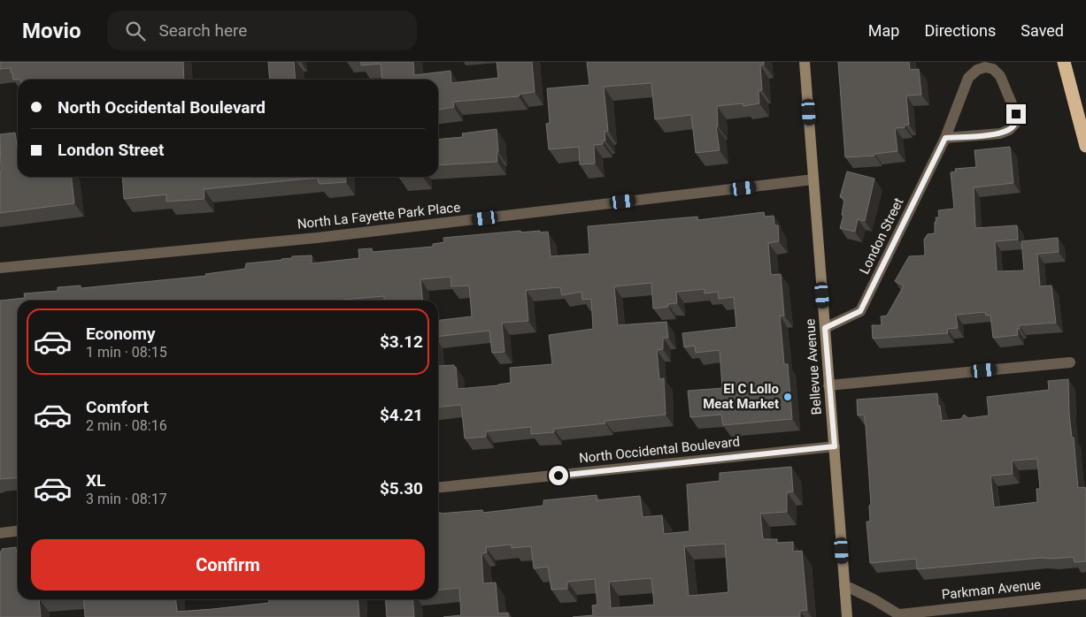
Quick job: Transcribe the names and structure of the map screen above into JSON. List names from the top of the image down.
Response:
{
  "streets": {
    "street": [
      "North La Fayette Park Place",
      "London Street",
      "Bellevue Avenue",
      "North Occidental Boulevard",
      "Parkman Avenue"
    ]
  },
  "crossings": [
    ["North La Fayette Park Place", "Bellevue Avenue"],
    ["London Street", "Bellevue Avenue"],
    ["Bellevue Avenue", "North Occidental Boulevard"]
  ],
  "places": ["El C Lollo Meat Market"],
  "page": {
    "header": "Movio",
    "search": "Search here",
    "nav": ["Map", "Directions", "Saved"],
    "banner": ["North Occidental Boulevard", "London Street"],
    "list": [
      {
        "name": "Economy",
        "note": "1 min · 08:15",
        "value": "$3.12"
      },
      {
        "name": "Comfort",
        "note": "2 min · 08:16",
        "value": "$4.21"
      },
      {
        "name": "XL",
        "note": "3 min · 08:17",
        "value": "$5.30"
      }
    ],
    "buttons": "Confirm"
  }
}
